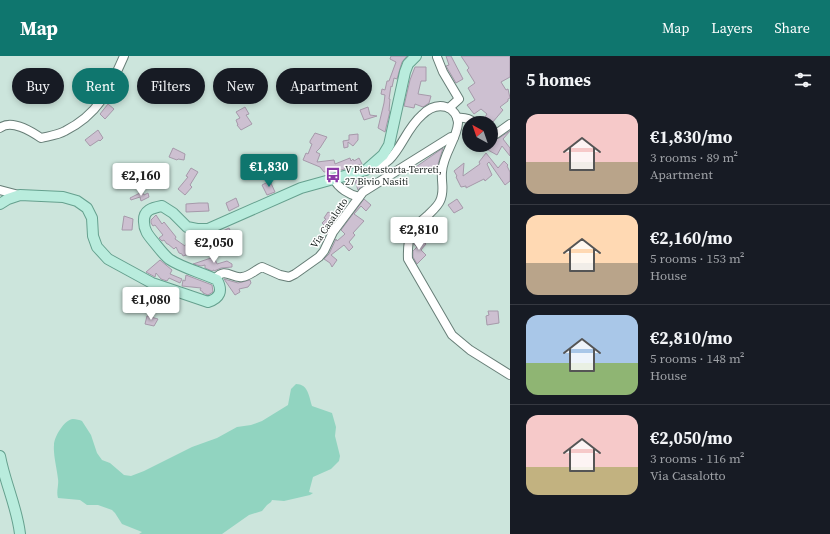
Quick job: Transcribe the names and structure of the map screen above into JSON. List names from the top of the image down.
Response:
{
  "streets": {
    "street": ["Via Casalotto"]
  },
  "places": {
    "bus stop": ["V Pietrastorta-Terreti, 27 Bivio Nasiti"]
  },
  "north": "top left",
  "page": {
    "header": "Map",
    "nav": ["Map", "Layers", "Share"],
    "heading": "5 homes",
    "chip": [
      "Buy",
      "Rent",
      "Filters",
      "New",
      "Apartment"
    ],
    "list": [
      {
        "name": "€1,830/mo",
        "note": "3 rooms · 89 m² · Apartment"
      },
      {
        "name": "€2,160/mo",
        "note": "5 rooms · 153 m² · House"
      },
      {
        "name": "€2,810/mo",
        "note": "5 rooms · 148 m² · House"
      },
      {
        "name": "€2,050/mo",
        "note": "3 rooms · 116 m² · Via Casalotto"
      }
    ],
    "price": [
      "€1,830",
      "€2,160",
      "€2,810",
      "€2,050",
      "€1,080"
    ]
  }
}
